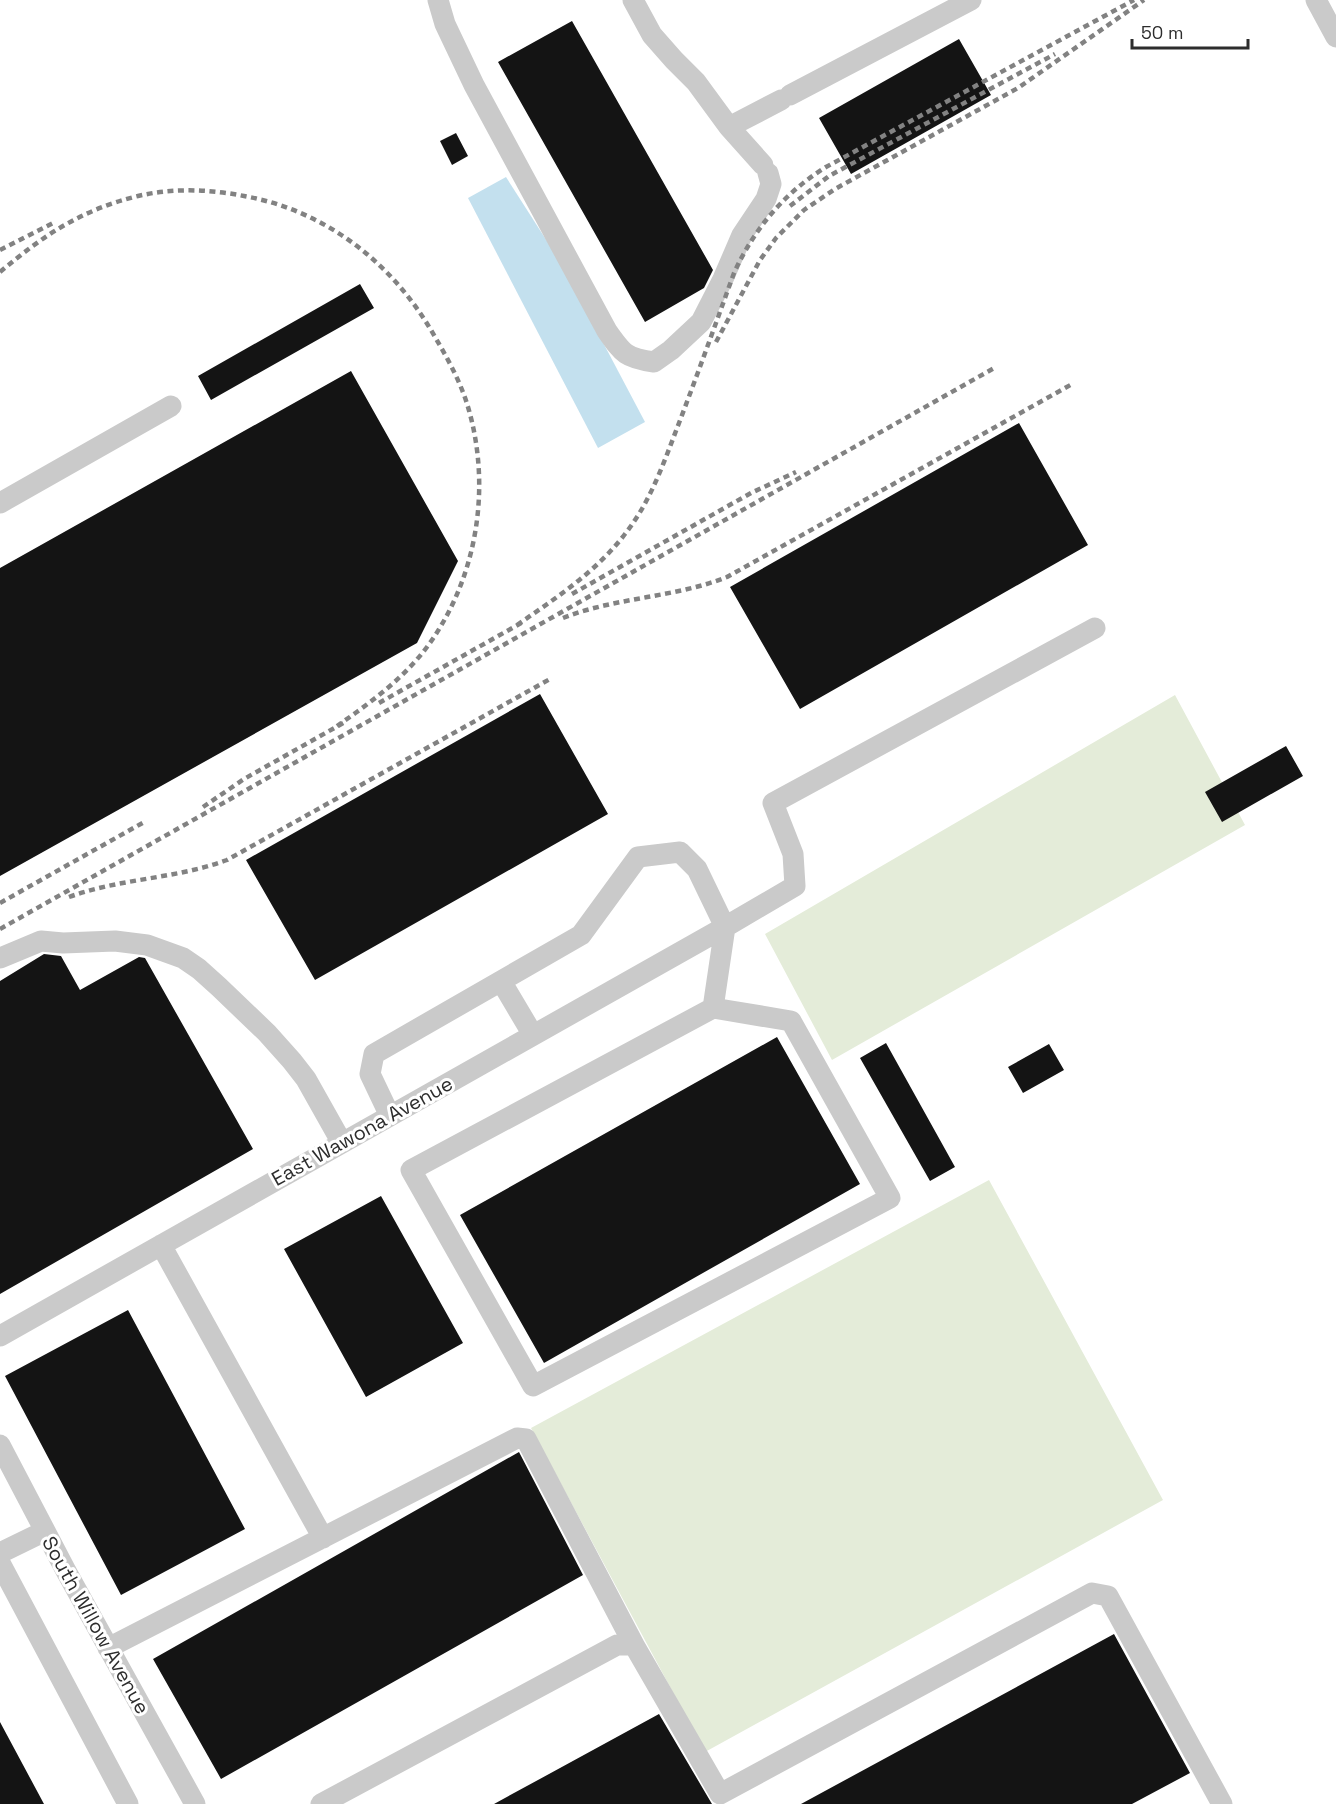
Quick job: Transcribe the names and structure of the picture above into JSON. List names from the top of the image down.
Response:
{
  "streets": {
    "street": ["East Wawona Avenue", "South Willow Avenue"]
  },
  "scale_bar": "50 m"
}
